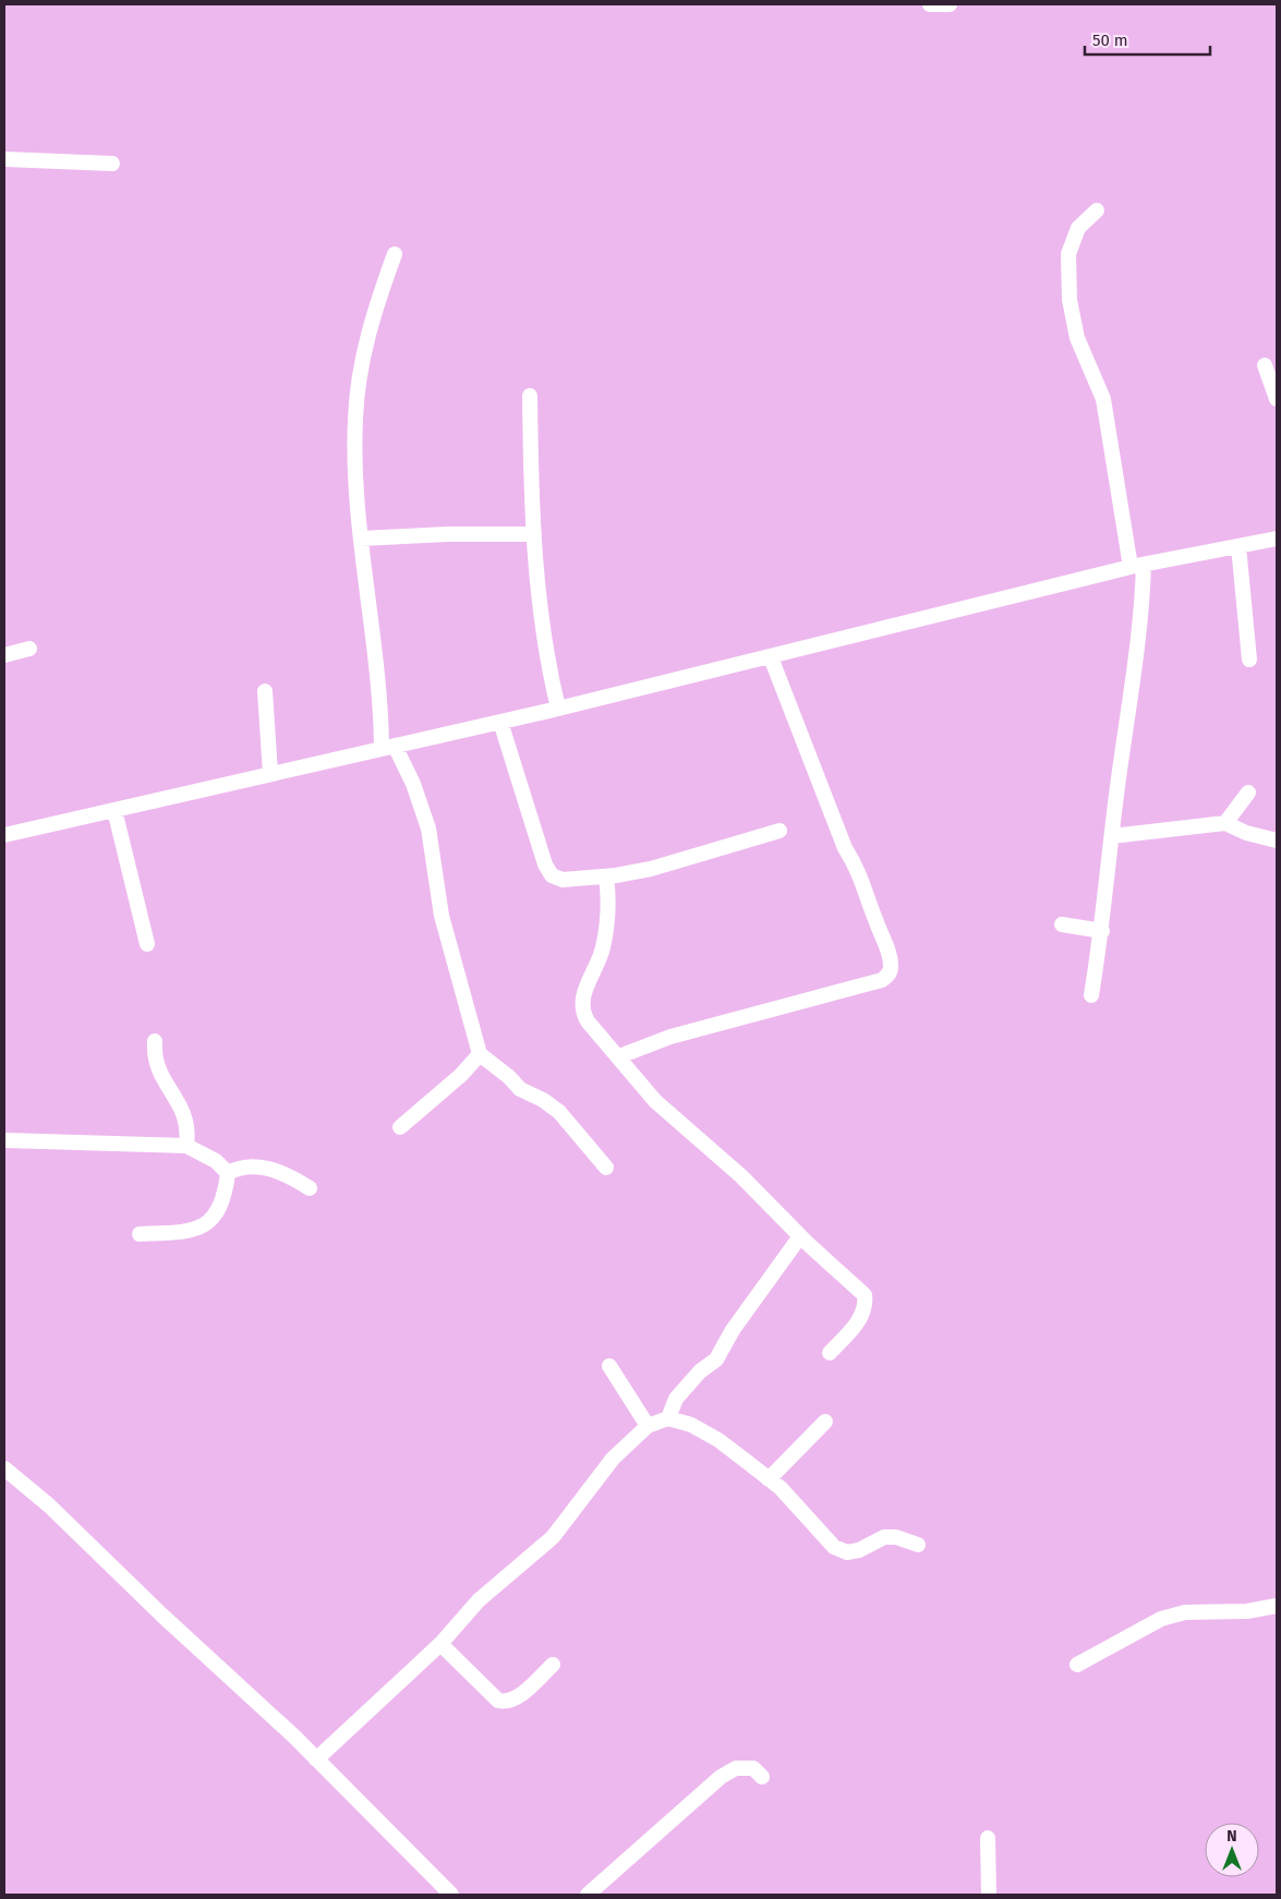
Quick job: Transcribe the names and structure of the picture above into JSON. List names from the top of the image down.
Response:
{
  "scale_bar": "50 m",
  "north": "top"
}
